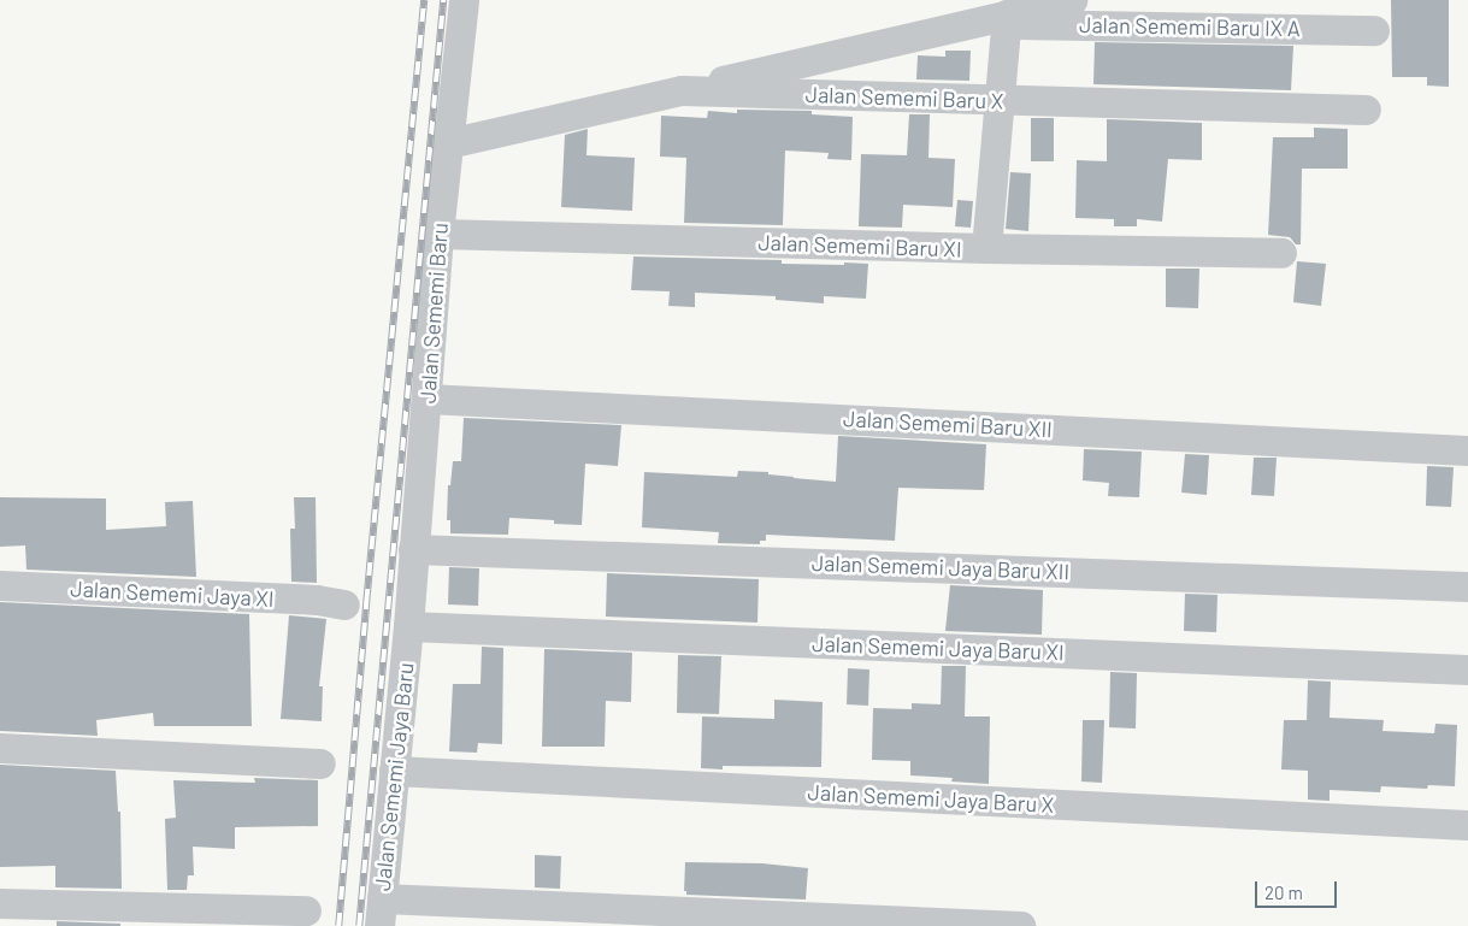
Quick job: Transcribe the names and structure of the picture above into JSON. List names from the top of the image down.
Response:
{
  "streets": {
    "street": [
      "Jalan Sememi Baru IX A",
      "Jalan Sememi Baru X",
      "Jalan Sememi Baru XI",
      "Jalan Sememi Baru",
      "Jalan Sememi Baru XII",
      "Jalan Sememi Jaya Baru XII",
      "Jalan Sememi Jaya XI",
      "Jalan Sememi Jaya Baru XI",
      "Jalan Sememi Jaya Baru",
      "Jalan Sememi Jaya Baru X"
    ]
  },
  "crossings": [
    ["Jalan Sememi Baru X", "Jalan Sememi Baru"],
    ["Jalan Sememi Baru XI", "Jalan Sememi Baru"],
    ["Jalan Sememi Baru", "Jalan Sememi Baru XII"],
    ["Jalan Sememi Baru", "Jalan Sememi Jaya Baru XII"],
    ["Jalan Sememi Baru", "Jalan Sememi Jaya Baru XI"],
    ["Jalan Sememi Baru", "Jalan Sememi Jaya Baru"],
    ["Jalan Sememi Jaya Baru XI", "Jalan Sememi Jaya Baru"],
    ["Jalan Sememi Jaya Baru", "Jalan Sememi Jaya Baru X"]
  ],
  "scale_bar": "20 m"
}
